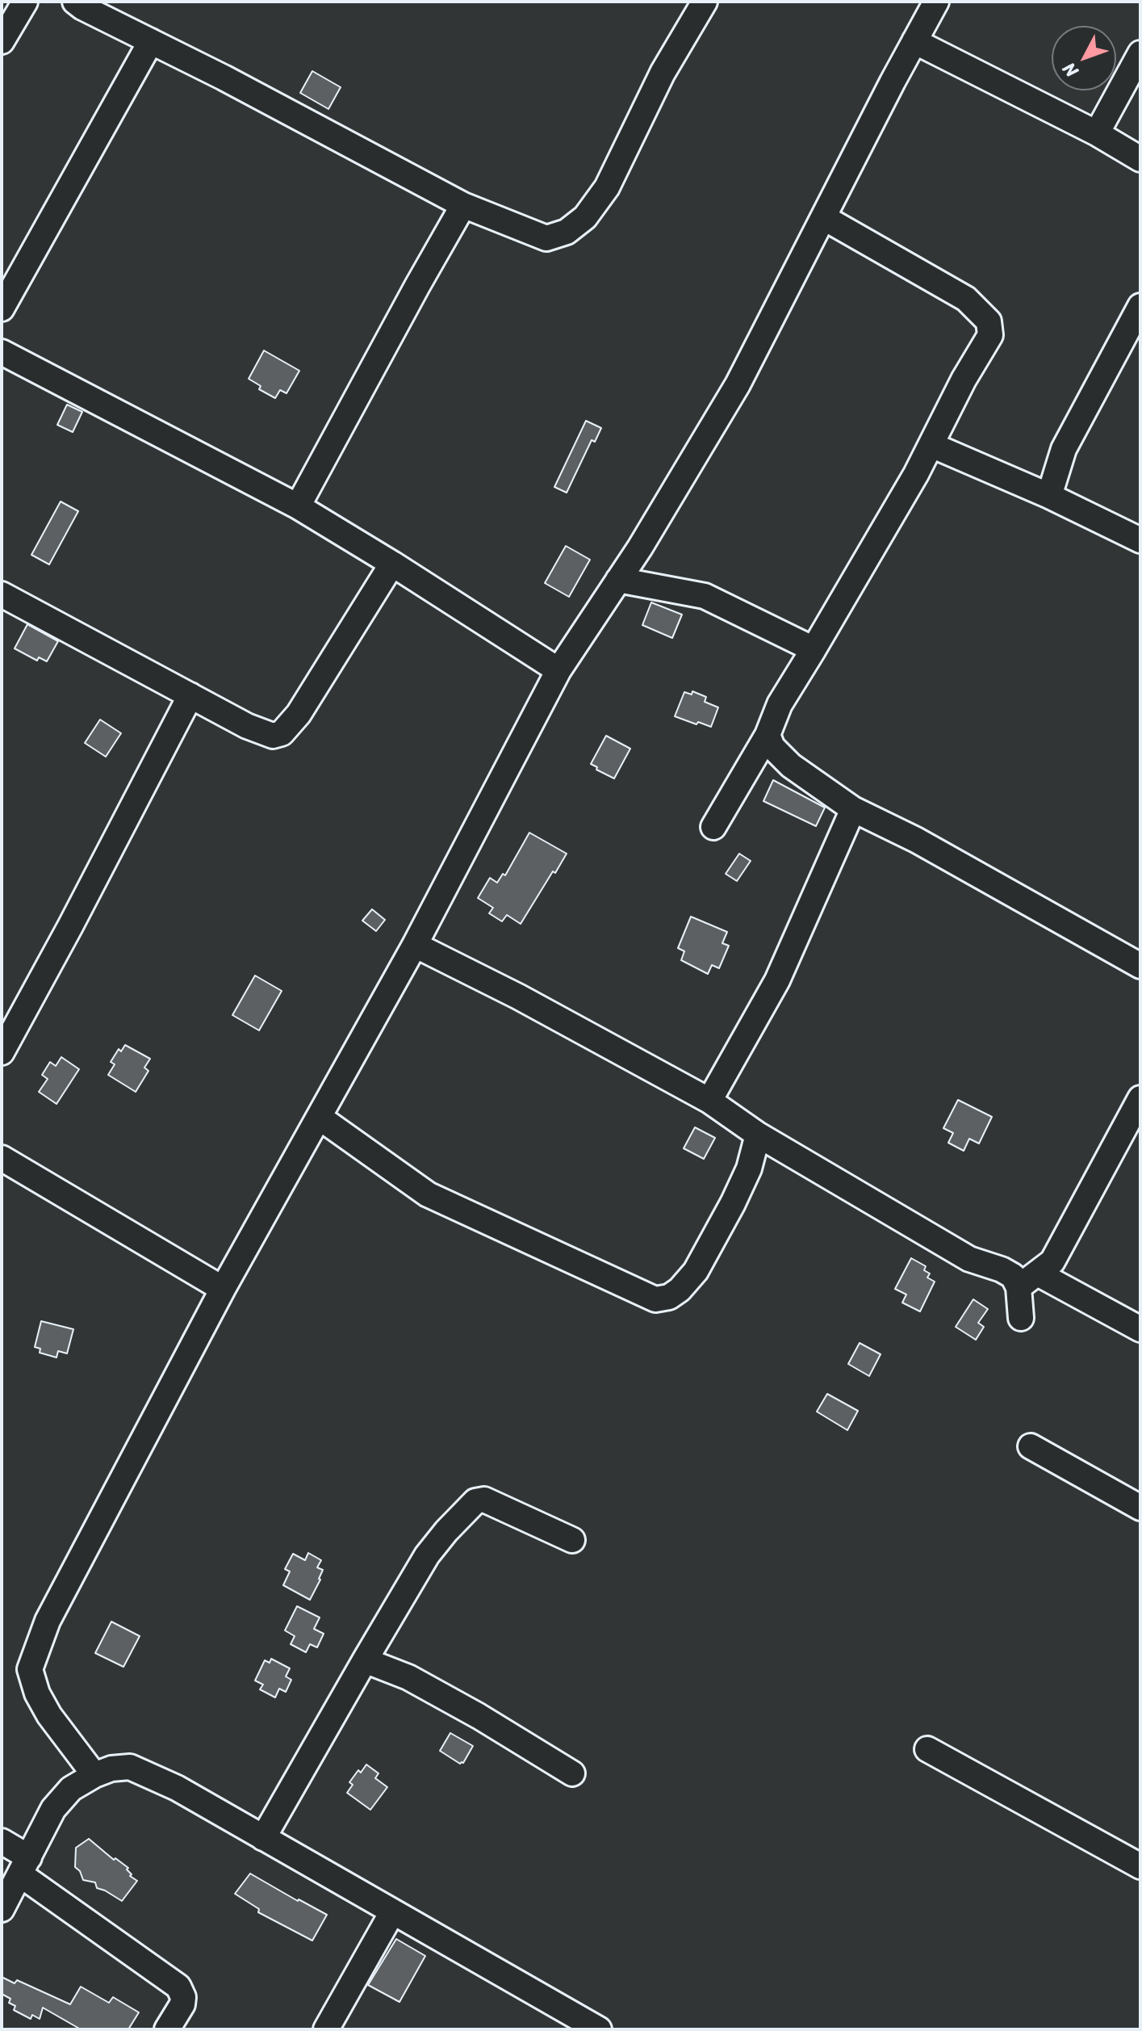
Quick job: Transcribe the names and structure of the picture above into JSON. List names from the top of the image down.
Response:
{
  "north": "bottom left"
}
